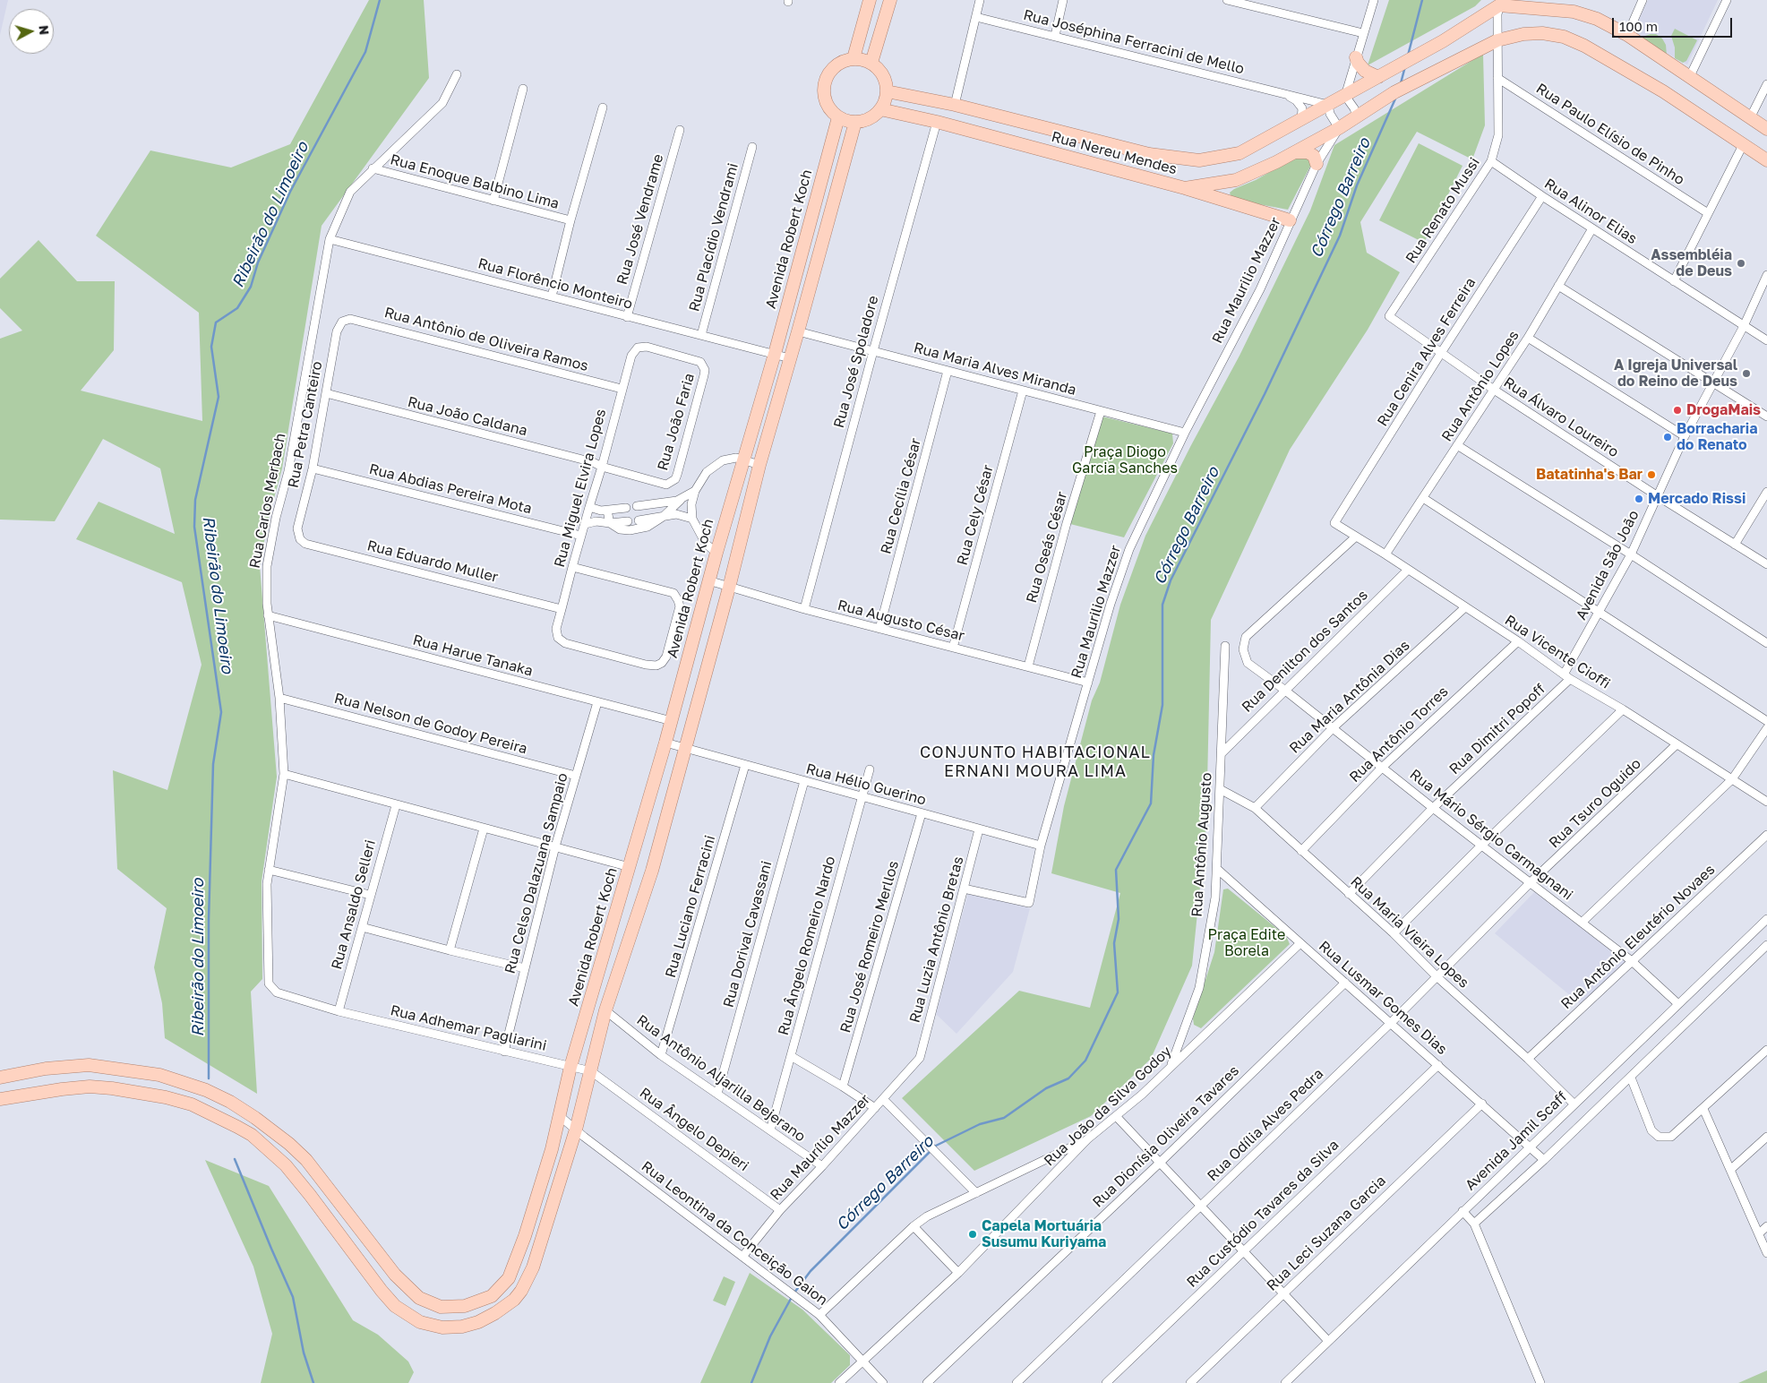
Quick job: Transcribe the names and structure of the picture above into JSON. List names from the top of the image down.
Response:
{
  "streets": {
    "main road": ["Rua Nereu Mendes", "Avenida Robert Koch"],
    "street": [
      "Rua Joséphina Ferracini de Mello",
      "Rua Paulo Elísio de Pinho",
      "Rua Enoque Balbino Lima",
      "Rua Renato Mussi",
      "Rua Alinor Elias",
      "Rua José Vendrame",
      "Rua Placídio Vendrami",
      "Rua Maurilio Mazzer",
      "Rua Florêncio Monteiro",
      "Rua Antônio de Oliveira Ramos",
      "Rua Cenira Alves Ferreira",
      "Rua José Spoladore",
      "Rua Maria Alves Miranda",
      "Rua Antônio Lopes",
      "Rua João Caldana",
      "Rua Álvaro Loureiro",
      "Rua João Faria",
      "Rua Petra Canteiro",
      "Rua Miguel Elvira Lopes",
      "Rua Abdias Pereira Mota",
      "Rua Cecília César",
      "Rua Carlos Merbach",
      "Rua Cely César",
      "Rua Oseás César",
      "Rua Eduardo Muller",
      "Avenida São João",
      "Rua Augusto César",
      "Rua Denilton dos Santos",
      "Rua Vicente Cioffi",
      "Rua Harue Tanaka",
      "Rua Maria Antônia Dias",
      "Rua Nelson de Godoy Pereira",
      "Rua Dimitri Popoff",
      "Rua Antônio Torres",
      "Rua Hélio Guerino",
      "Rua Tsuro Oguido",
      "Rua Mário Sérgio Carmagnani",
      "Rua Antônio Augusto",
      "Rua Celso Dalazuana Sampaio",
      "Rua Ansaldo Selleri",
      "Rua Luciano Ferracini",
      "Rua Maria Vieira Lopes",
      "Rua Dorival Cavassani",
      "Rua Antônio Eleutério Novaes",
      "Rua Luzia Antônio Bretas",
      "Rua Ângelo Romeiro Nardo",
      "Rua José Romeiro Merllos",
      "Rua Lusmar Gomes Dias",
      "Rua Adhemar Pagliarini",
      "Rua Antônio Aljarilla Bejerano",
      "Rua João da Silva Godoy",
      "Rua Odília Alves Pedra",
      "Rua Ângelo Depieri",
      "Rua Dionísia Oliveira Tavares",
      "Avenida Jamil Scaff",
      "Rua Maurílio Mazzer",
      "Rua Custódio Tavares da Silva",
      "Rua Leontina da Conceição Gaion",
      "Rua Leci Suzana Garcia"
    ]
  },
  "crossings": [
    ["Rua Joséphina Ferracini de Mello", "Rua Nereu Mendes"],
    ["Rua Paulo Elísio de Pinho", "Rua Renato Mussi"],
    ["Rua Nereu Mendes", "Rua Renato Mussi"],
    ["Rua Nereu Mendes", "Avenida Robert Koch"],
    ["Rua Nereu Mendes", "Rua Maurilio Mazzer"],
    ["Rua Nereu Mendes", "Rua José Spoladore"],
    ["Rua Enoque Balbino Lima", "Rua Carlos Merbach"],
    ["Rua Renato Mussi", "Rua Alinor Elias"],
    ["Rua Renato Mussi", "Rua Álvaro Loureiro"],
    ["Rua Alinor Elias", "Rua Cenira Alves Ferreira"],
    ["Rua Alinor Elias", "Rua Antônio Lopes"],
    ["Rua Alinor Elias", "Avenida São João"],
    ["Rua José Vendrame", "Rua Florêncio Monteiro"],
    ["Rua Placídio Vendrami", "Rua Florêncio Monteiro"],
    ["Avenida Robert Koch", "Rua Florêncio Monteiro"],
    ["Avenida Robert Koch", "Rua Augusto César"],
    ["Avenida Robert Koch", "Rua Harue Tanaka"],
    ["Avenida Robert Koch", "Rua Hélio Guerino"],
    ["Avenida Robert Koch", "Rua Adhemar Pagliarini"],
    ["Avenida Robert Koch", "Rua Leontina da Conceição Gaion"],
    ["Rua Maurilio Mazzer", "Rua Maria Alves Miranda"],
    ["Rua Maurilio Mazzer", "Rua Augusto César"],
    ["Rua Maurilio Mazzer", "Rua Hélio Guerino"],
    ["Rua Maurilio Mazzer", "Rua Luzia Antônio Bretas"],
    ["Rua Florêncio Monteiro", "Rua Carlos Merbach"],
    ["Rua Antônio de Oliveira Ramos", "Rua Petra Canteiro"],
    ["Rua Antônio de Oliveira Ramos", "Rua Miguel Elvira Lopes"],
    ["Rua Cenira Alves Ferreira", "Rua Álvaro Loureiro"],
    ["Rua Cenira Alves Ferreira", "Rua Vicente Cioffi"],
    ["Rua José Spoladore", "Rua Maria Alves Miranda"],
    ["Rua José Spoladore", "Rua Augusto César"],
    ["Rua Maria Alves Miranda", "Rua Cecília César"],
    ["Rua Maria Alves Miranda", "Rua Cely César"],
    ["Rua Maria Alves Miranda", "Rua Oseás César"],
    ["Rua Antônio Lopes", "Rua Álvaro Loureiro"],
    ["Rua Antônio Lopes", "Rua Vicente Cioffi"],
    ["Rua João Caldana", "Rua João Faria"],
    ["Rua João Caldana", "Rua Petra Canteiro"],
    ["Rua João Caldana", "Rua Miguel Elvira Lopes"],
    ["Rua Álvaro Loureiro", "Avenida São João"],
    ["Rua João Faria", "Rua Miguel Elvira Lopes"],
    ["Rua Petra Canteiro", "Rua Abdias Pereira Mota"],
    ["Rua Petra Canteiro", "Rua Eduardo Muller"],
    ["Rua Miguel Elvira Lopes", "Rua Abdias Pereira Mota"],
    ["Rua Miguel Elvira Lopes", "Rua Eduardo Muller"],
    ["Rua Cecília César", "Rua Augusto César"],
    ["Rua Carlos Merbach", "Rua Harue Tanaka"],
    ["Rua Carlos Merbach", "Rua Nelson de Godoy Pereira"],
    ["Rua Carlos Merbach", "Rua Ansaldo Selleri"],
    ["Rua Carlos Merbach", "Rua Adhemar Pagliarini"],
    ["Rua Cely César", "Rua Augusto César"],
    ["Rua Oseás César", "Rua Augusto César"],
    ["Avenida São João", "Rua Vicente Cioffi"],
    ["Avenida São João", "Rua Dimitri Popoff"],
    ["Rua Denilton dos Santos", "Rua Vicente Cioffi"],
    ["Rua Denilton dos Santos", "Rua Mário Sérgio Carmagnani"],
    ["Rua Denilton dos Santos", "Rua Antônio Augusto"],
    ["Rua Vicente Cioffi", "Rua Maria Antônia Dias"],
    ["Rua Vicente Cioffi", "Rua Dimitri Popoff"],
    ["Rua Vicente Cioffi", "Rua Antônio Torres"],
    ["Rua Vicente Cioffi", "Rua Tsuro Oguido"],
    ["Rua Vicente Cioffi", "Rua Mário Sérgio Carmagnani"],
    ["Rua Harue Tanaka", "Rua Celso Dalazuana Sampaio"],
    ["Rua Maria Antônia Dias", "Rua Mário Sérgio Carmagnani"],
    ["Rua Maria Antônia Dias", "Rua Maria Vieira Lopes"],
    ["Rua Nelson de Godoy Pereira", "Rua Celso Dalazuana Sampaio"],
    ["Rua Dimitri Popoff", "Rua Mário Sérgio Carmagnani"],
    ["Rua Dimitri Popoff", "Rua Maria Vieira Lopes"],
    ["Rua Antônio Torres", "Rua Mário Sérgio Carmagnani"],
    ["Rua Antônio Torres", "Rua Maria Vieira Lopes"],
    ["Rua Hélio Guerino", "Rua Luciano Ferracini"],
    ["Rua Hélio Guerino", "Rua Dorival Cavassani"],
    ["Rua Hélio Guerino", "Rua Luzia Antônio Bretas"],
    ["Rua Hélio Guerino", "Rua Ângelo Romeiro Nardo"],
    ["Rua Hélio Guerino", "Rua José Romeiro Merllos"],
    ["Rua Tsuro Oguido", "Rua Mário Sérgio Carmagnani"],
    ["Rua Tsuro Oguido", "Rua Odília Alves Pedra"],
    ["Rua Mário Sérgio Carmagnani", "Rua Antônio Eleutério Novaes"],
    ["Rua Mário Sérgio Carmagnani", "Rua Odília Alves Pedra"],
    ["Rua Mário Sérgio Carmagnani", "Avenida Jamil Scaff"],
    ["Rua Antônio Augusto", "Rua Maria Vieira Lopes"],
    ["Rua Antônio Augusto", "Rua Lusmar Gomes Dias"],
    ["Rua Antônio Augusto", "Rua João da Silva Godoy"],
    ["Rua Celso Dalazuana Sampaio", "Rua Adhemar Pagliarini"],
    ["Rua Ansaldo Selleri", "Rua Adhemar Pagliarini"],
    ["Rua Luciano Ferracini", "Rua Antônio Aljarilla Bejerano"],
    ["Rua Maria Vieira Lopes", "Rua Antônio Eleutério Novaes"],
    ["Rua Maria Vieira Lopes", "Rua Odília Alves Pedra"],
    ["Rua Maria Vieira Lopes", "Avenida Jamil Scaff"],
    ["Rua Dorival Cavassani", "Rua Antônio Aljarilla Bejerano"],
    ["Rua Luzia Antônio Bretas", "Rua Maurílio Mazzer"],
    ["Rua Ângelo Romeiro Nardo", "Rua Antônio Aljarilla Bejerano"],
    ["Rua Lusmar Gomes Dias", "Rua João da Silva Godoy"],
    ["Rua Lusmar Gomes Dias", "Rua Odília Alves Pedra"],
    ["Rua Lusmar Gomes Dias", "Rua Dionísia Oliveira Tavares"],
    ["Rua Lusmar Gomes Dias", "Avenida Jamil Scaff"],
    ["Rua Lusmar Gomes Dias", "Rua Custódio Tavares da Silva"],
    ["Rua Lusmar Gomes Dias", "Rua Leci Suzana Garcia"],
    ["Rua Adhemar Pagliarini", "Rua Ângelo Depieri"],
    ["Rua Antônio Aljarilla Bejerano", "Rua Maurílio Mazzer"],
    ["Rua João da Silva Godoy", "Rua Leontina da Conceição Gaion"],
    ["Rua Ângelo Depieri", "Rua Maurílio Mazzer"],
    ["Rua Maurílio Mazzer", "Rua Leontina da Conceição Gaion"]
  ],
  "districts": ["CONJUNTO HABITACIONAL ERNANI MOURA LIMA"],
  "water": ["Córrego Barreiro", "Ribeirão do Limoeiro"],
  "parks": ["Praça Diogo Garcia Sanches", "Praça Edite Borela"],
  "places": [
    "Assembléia de Deus",
    "A Igreja Universal do Reino de Deus",
    "DrogaMais",
    "Borracharia do Renato",
    "Batatinha's Bar",
    "Mercado Rissi",
    "Capela Mortuária Susumu Kuriyama"
  ],
  "scale_bar": "100 m",
  "north": "right"
}
